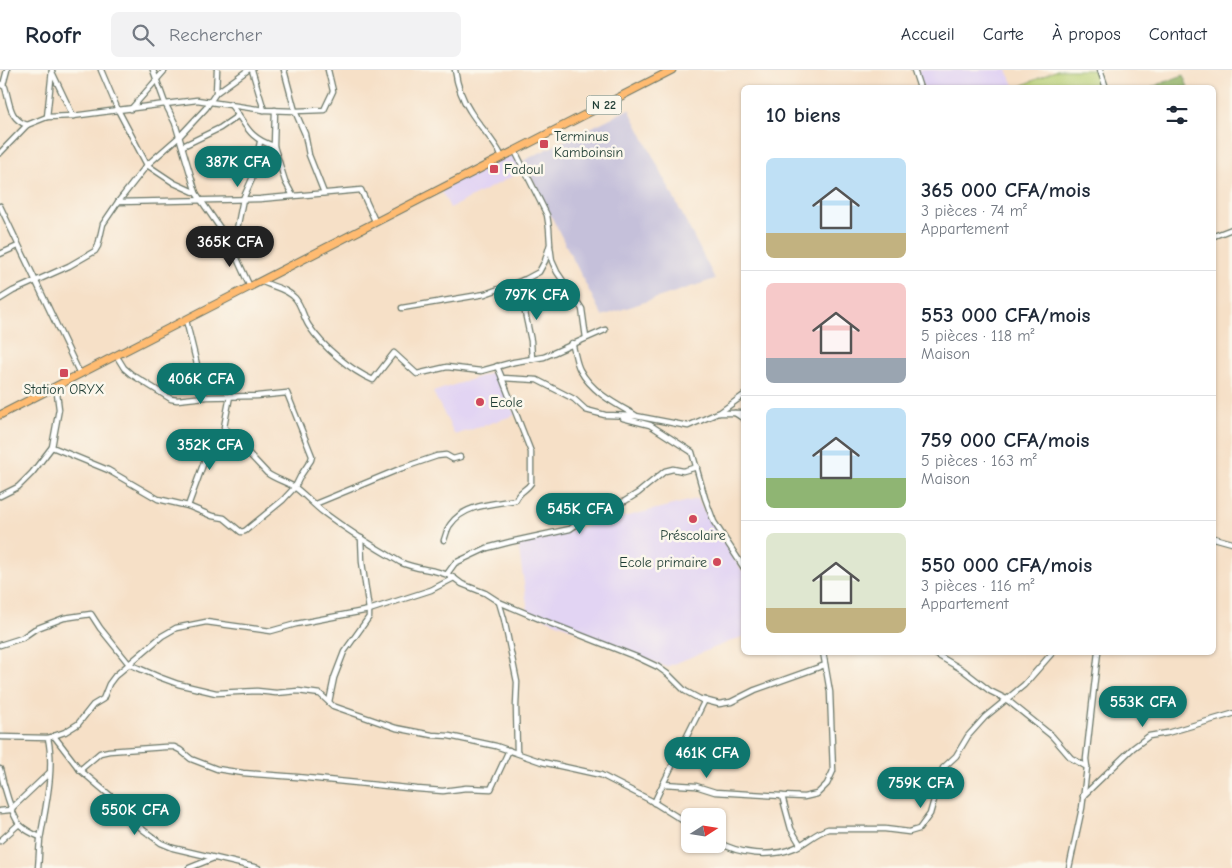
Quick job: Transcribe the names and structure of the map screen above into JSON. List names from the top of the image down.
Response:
{
  "streets": {
    "main road": ["N 22"]
  },
  "places": {
    "transit": ["Terminus Kamboinsin", "Fadoul", "Station ORYX"],
    "other": ["Ecole", "Préscolaire", "Ecole primaire"]
  },
  "north": "right",
  "page": {
    "header": "Roofr",
    "search": "Rechercher",
    "nav": [
      "Accueil",
      "Carte",
      "À propos",
      "Contact"
    ],
    "heading": "10 biens",
    "list": [
      {
        "name": "365 000 CFA/mois",
        "note": "3 pièces · 74 m² · Appartement"
      },
      {
        "name": "553 000 CFA/mois",
        "note": "5 pièces · 118 m² · Maison"
      },
      {
        "name": "759 000 CFA/mois",
        "note": "5 pièces · 163 m² · Maison"
      },
      {
        "name": "550 000 CFA/mois",
        "note": "3 pièces · 116 m² · Appartement"
      }
    ],
    "price": [
      "387K CFA",
      "365K CFA",
      "797K CFA",
      "406K CFA",
      "352K CFA",
      "545K CFA",
      "553K CFA",
      "461K CFA",
      "759K CFA",
      "550K CFA"
    ]
  }
}
